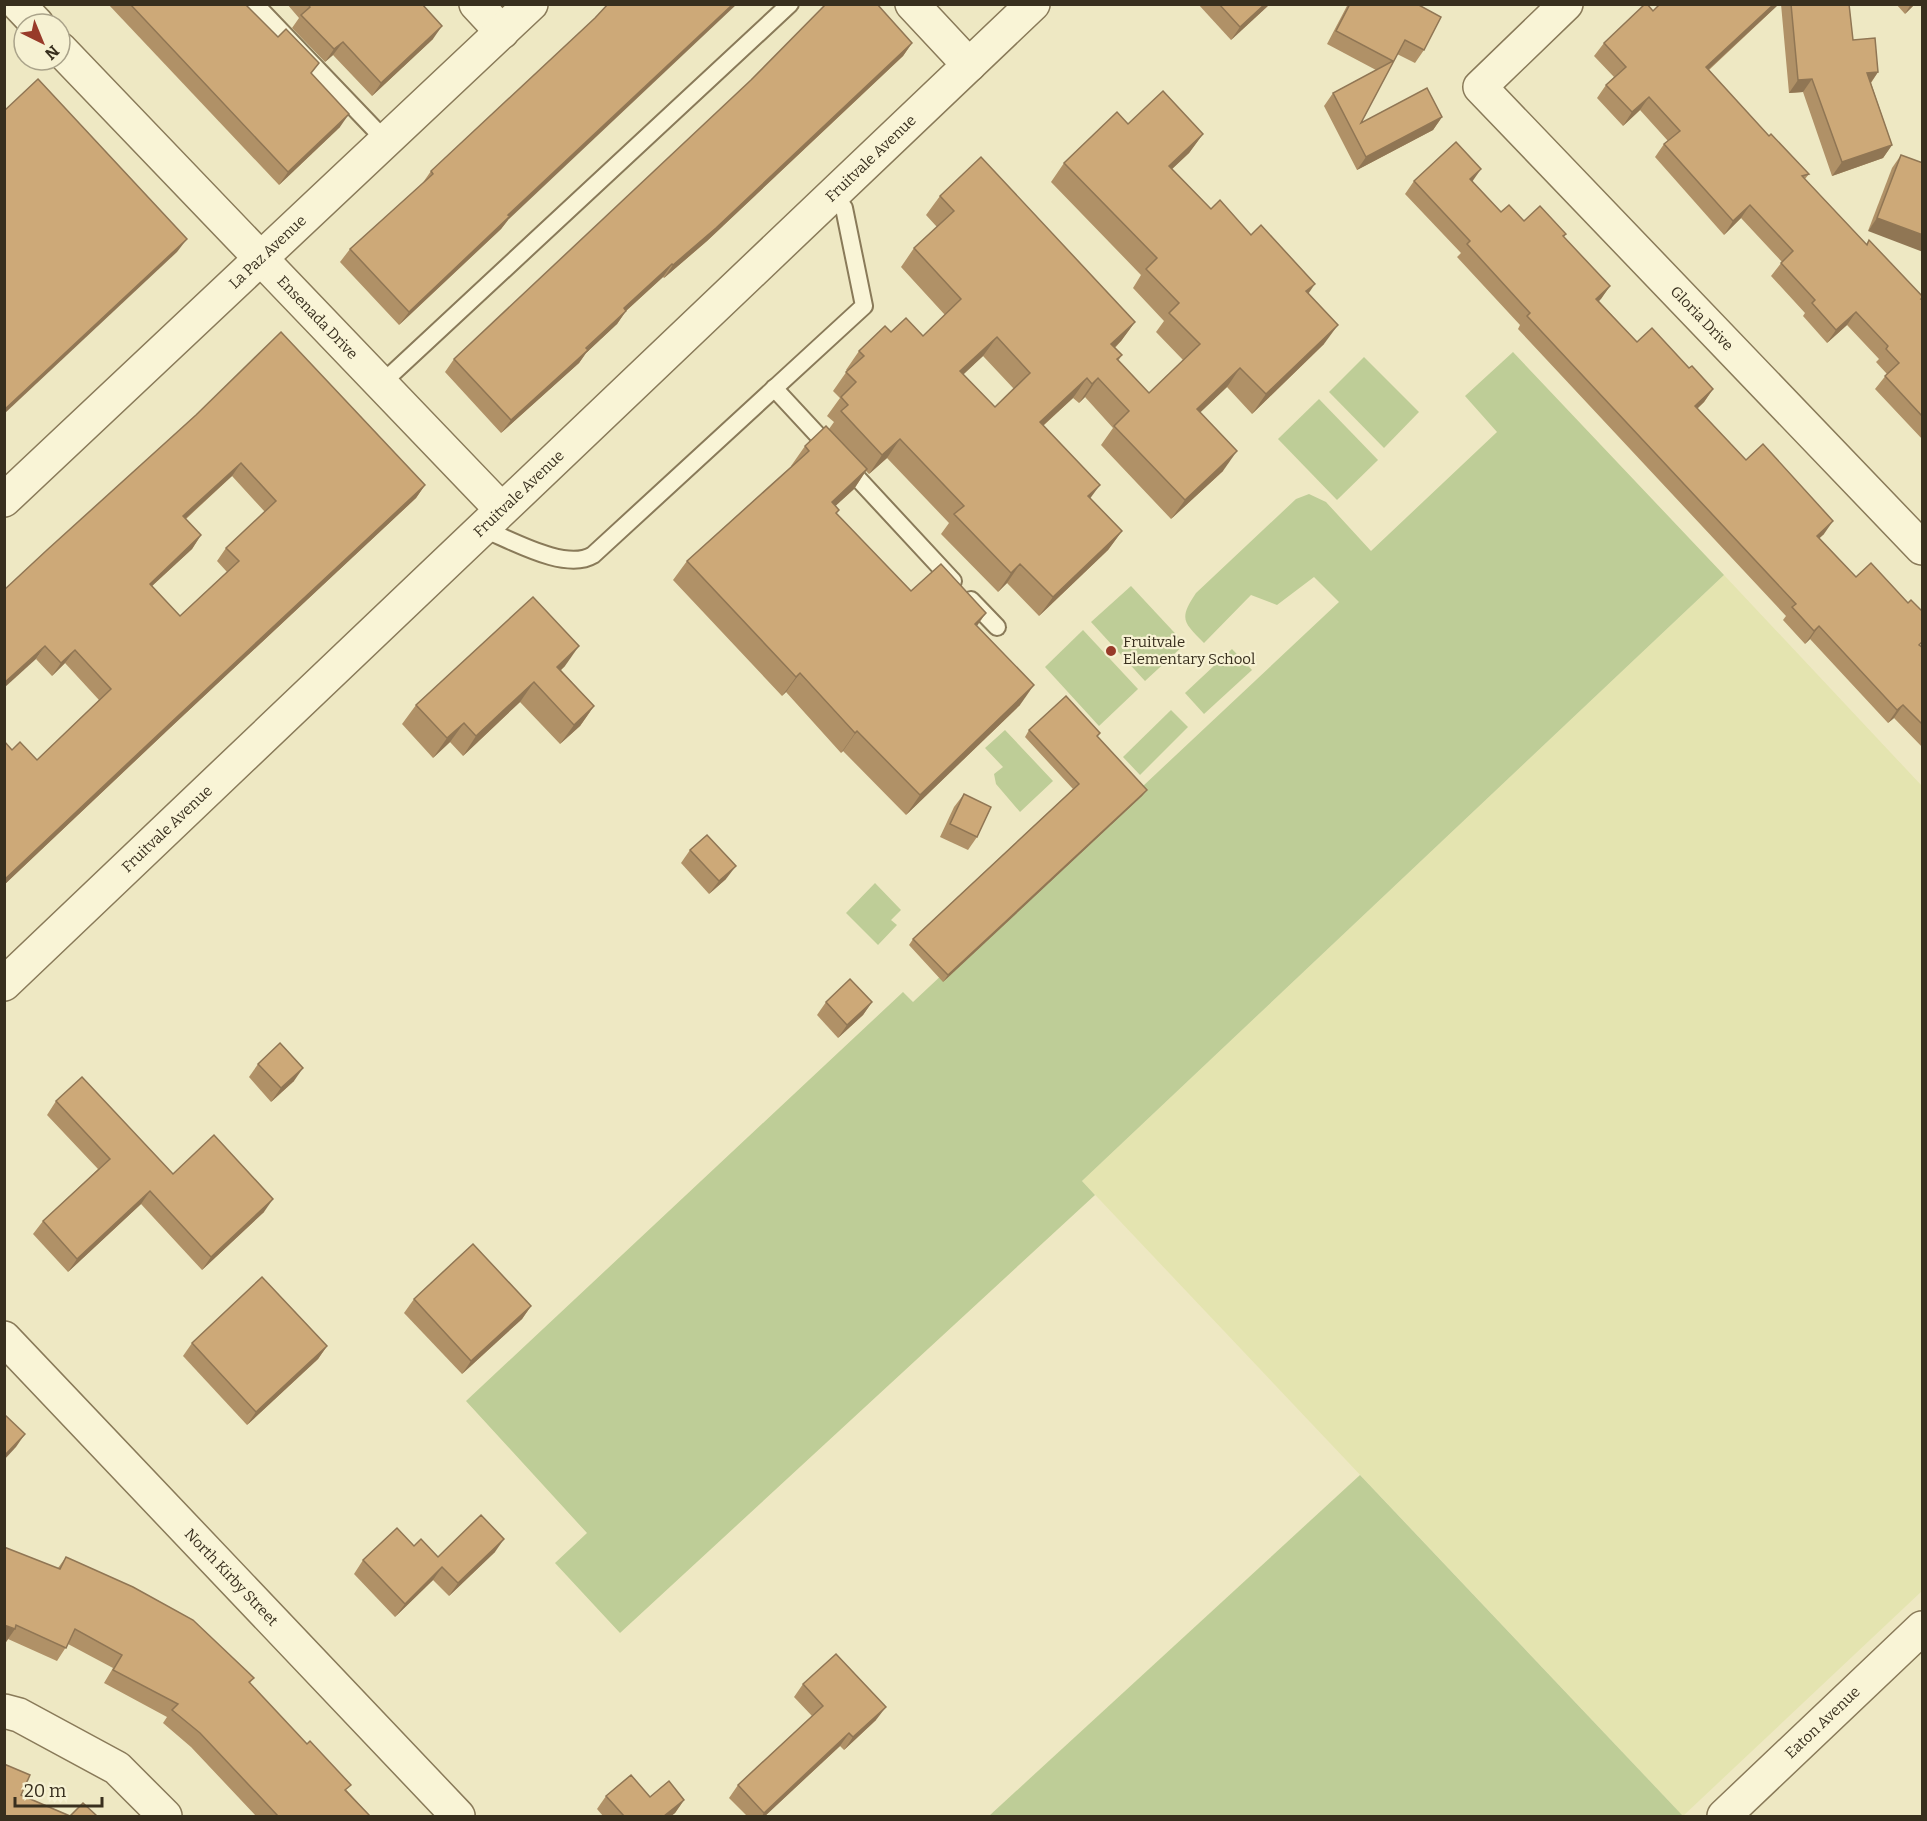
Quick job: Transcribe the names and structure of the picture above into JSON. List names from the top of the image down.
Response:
{
  "streets": {
    "street": [
      "Fruitvale Avenue",
      "La Paz Avenue",
      "Gloria Drive",
      "Ensenada Drive",
      "North Kirby Street",
      "Eaton Avenue"
    ]
  },
  "crossings": [
    ["Fruitvale Avenue", "Ensenada Drive"],
    ["La Paz Avenue", "Ensenada Drive"]
  ],
  "places": ["Fruitvale Elementary School"],
  "scale_bar": "20 m",
  "north": "bottom right"
}
